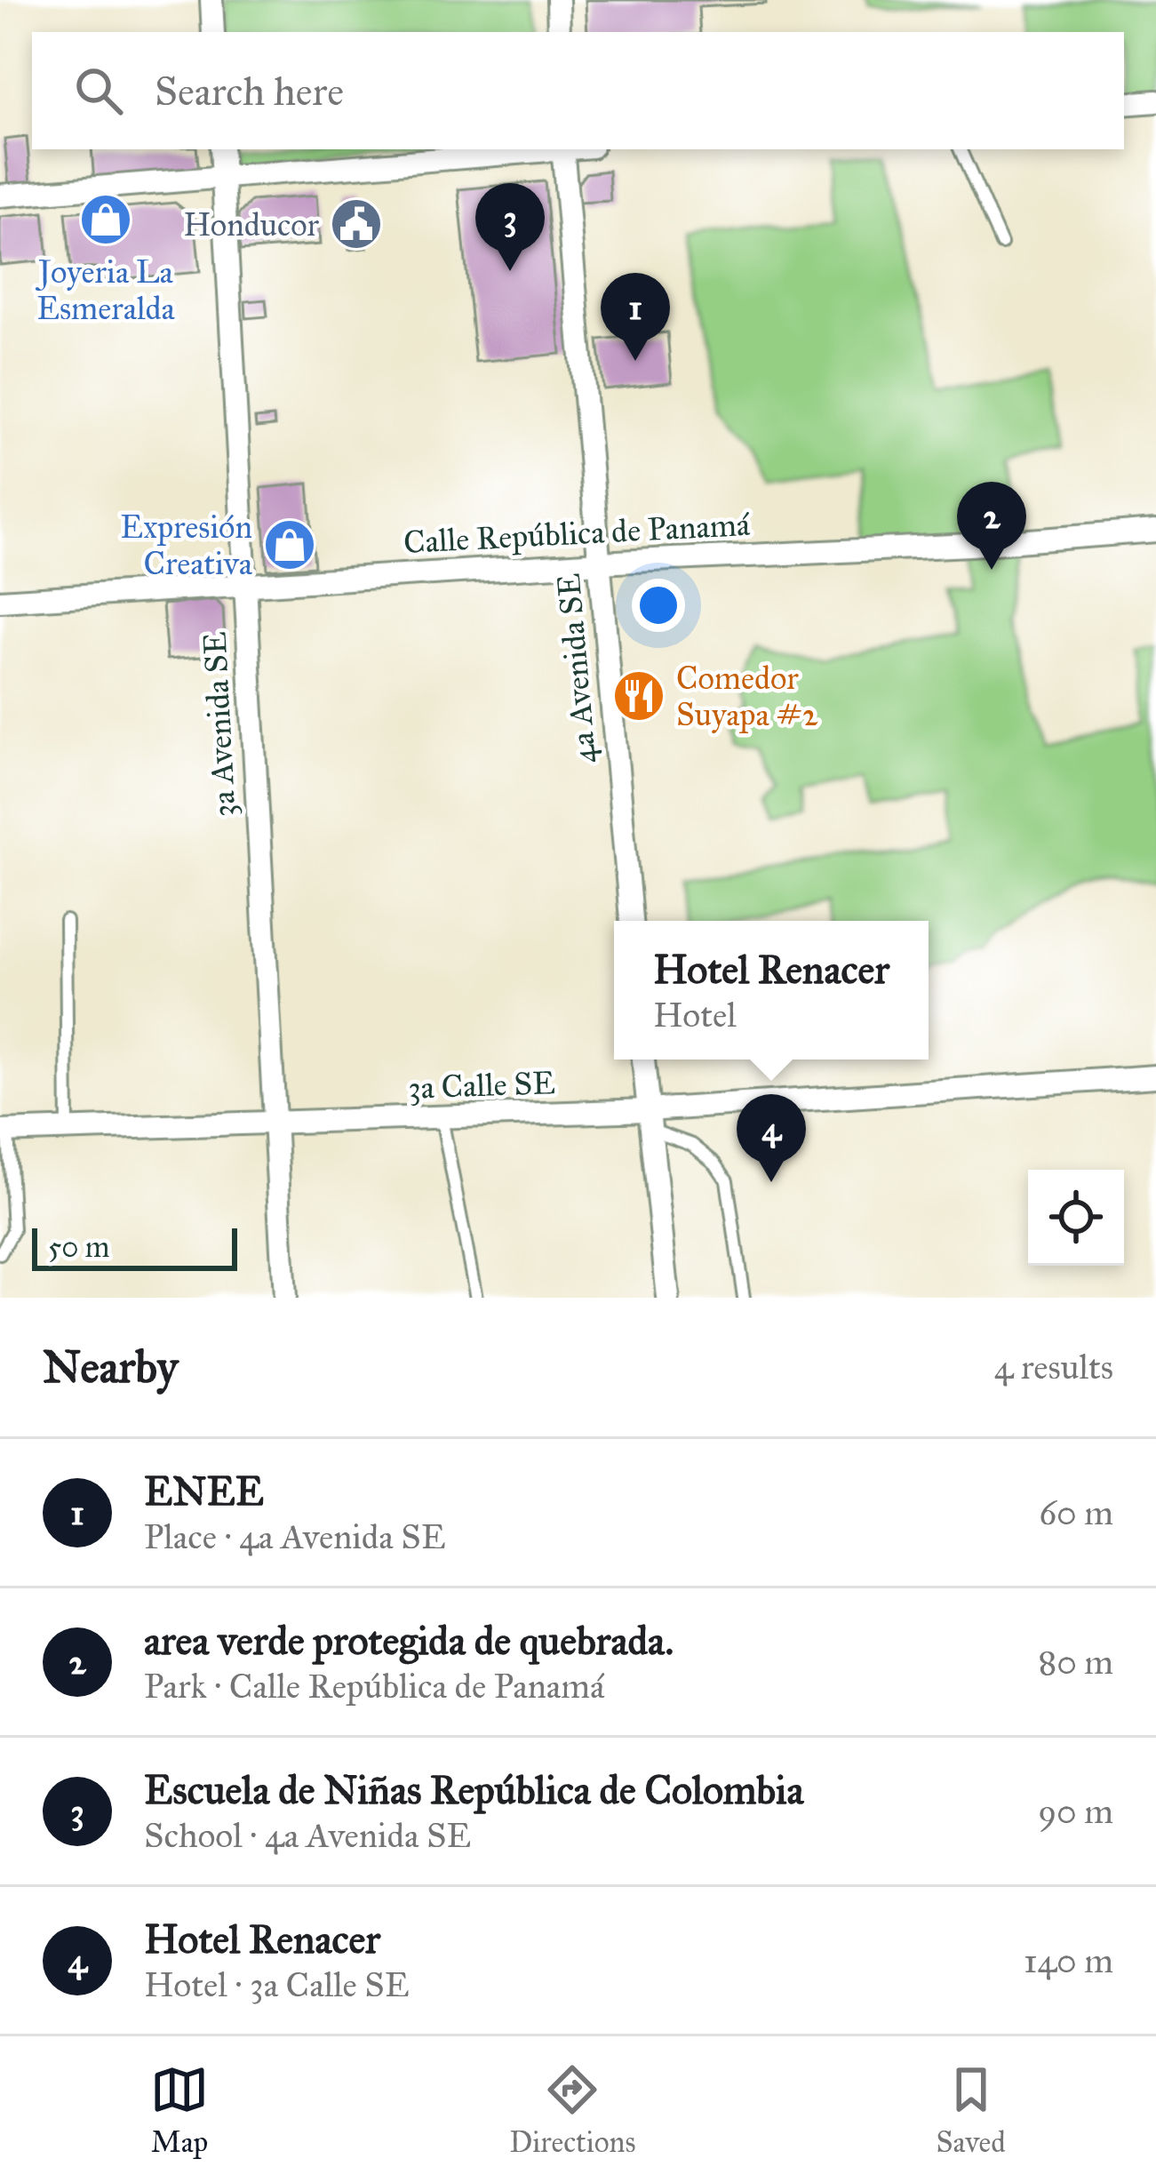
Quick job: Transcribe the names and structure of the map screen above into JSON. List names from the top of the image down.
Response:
{
  "streets": {
    "street": [
      "Calle República de Panamá",
      "4a Avenida SE",
      "3a Avenida SE",
      "3a Calle SE"
    ]
  },
  "crossings": [
    ["Calle República de Panamá", "4a Avenida SE"],
    ["Calle República de Panamá", "3a Avenida SE"],
    ["3a Avenida SE", "3a Calle SE"]
  ],
  "places": {
    "shop": ["Joyeria La Esmeralda", "Expresión Creativa"],
    "public building": ["Honducor"],
    "restaurant": ["Comedor Suyapa #2"]
  },
  "scale_bar": "50 m",
  "page": {
    "search": "Search here",
    "pins": [
      "3",
      "1",
      "2",
      "4"
    ],
    "popup": ["Hotel Renacer", "Hotel"],
    "scale": "50 m",
    "heading": ["Nearby", "4 results"],
    "list": [
      {
        "mark": "1",
        "name": "ENEE",
        "note": "Place · 4a Avenida SE",
        "value": "60 m"
      },
      {
        "mark": "2",
        "name": "area verde protegida de quebrada.",
        "note": "Park · Calle República de Panamá",
        "value": "80 m"
      },
      {
        "mark": "3",
        "name": "Escuela de Niñas República de Colombia",
        "note": "School · 4a Avenida SE",
        "value": "90 m"
      },
      {
        "mark": "4",
        "name": "Hotel Renacer",
        "note": "Hotel · 3a Calle SE",
        "value": "140 m"
      }
    ],
    "nav": ["Map", "Directions", "Saved"]
  }
}
